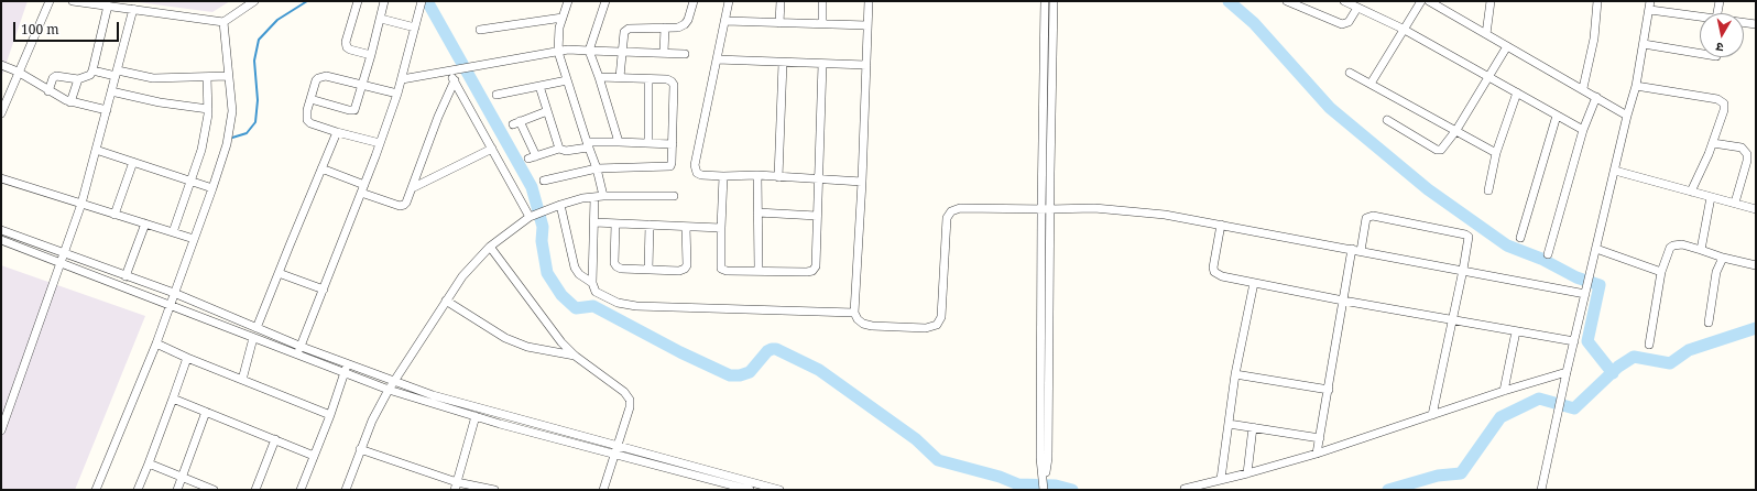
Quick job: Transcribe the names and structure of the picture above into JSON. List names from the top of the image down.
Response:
{
  "scale_bar": "100 m",
  "north": "bottom"
}
